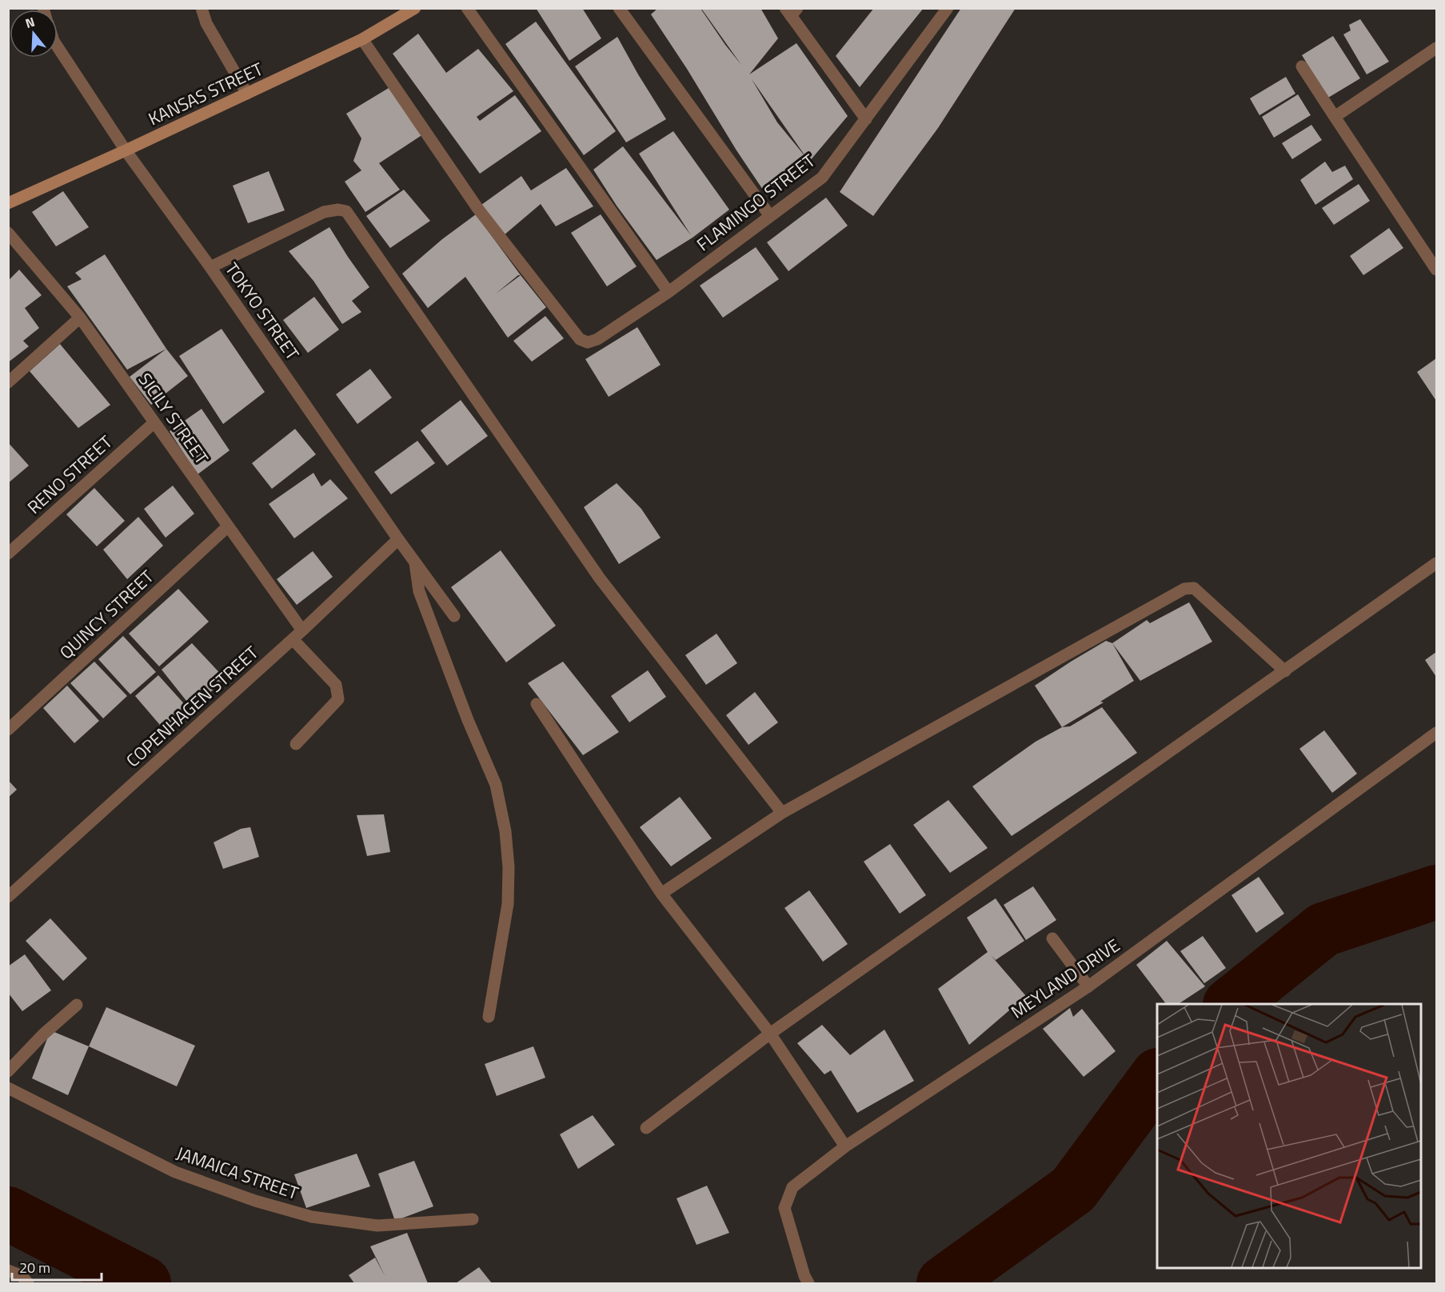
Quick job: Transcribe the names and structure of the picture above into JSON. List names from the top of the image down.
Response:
{
  "streets": {
    "street": [
      "KANSAS STREET",
      "FLAMINGO STREET",
      "TOKYO STREET",
      "SICILY STREET",
      "RENO STREET",
      "QUINCY STREET",
      "COPENHAGEN STREET",
      "MEYLAND DRIVE",
      "JAMAICA STREET"
    ]
  },
  "crossings": [
    ["KANSAS STREET", "FLAMINGO STREET"],
    ["KANSAS STREET", "TOKYO STREET"],
    ["TOKYO STREET", "COPENHAGEN STREET"],
    ["SICILY STREET", "RENO STREET"],
    ["SICILY STREET", "QUINCY STREET"],
    ["SICILY STREET", "COPENHAGEN STREET"]
  ],
  "scale_bar": "20 m",
  "north": "top"
}
